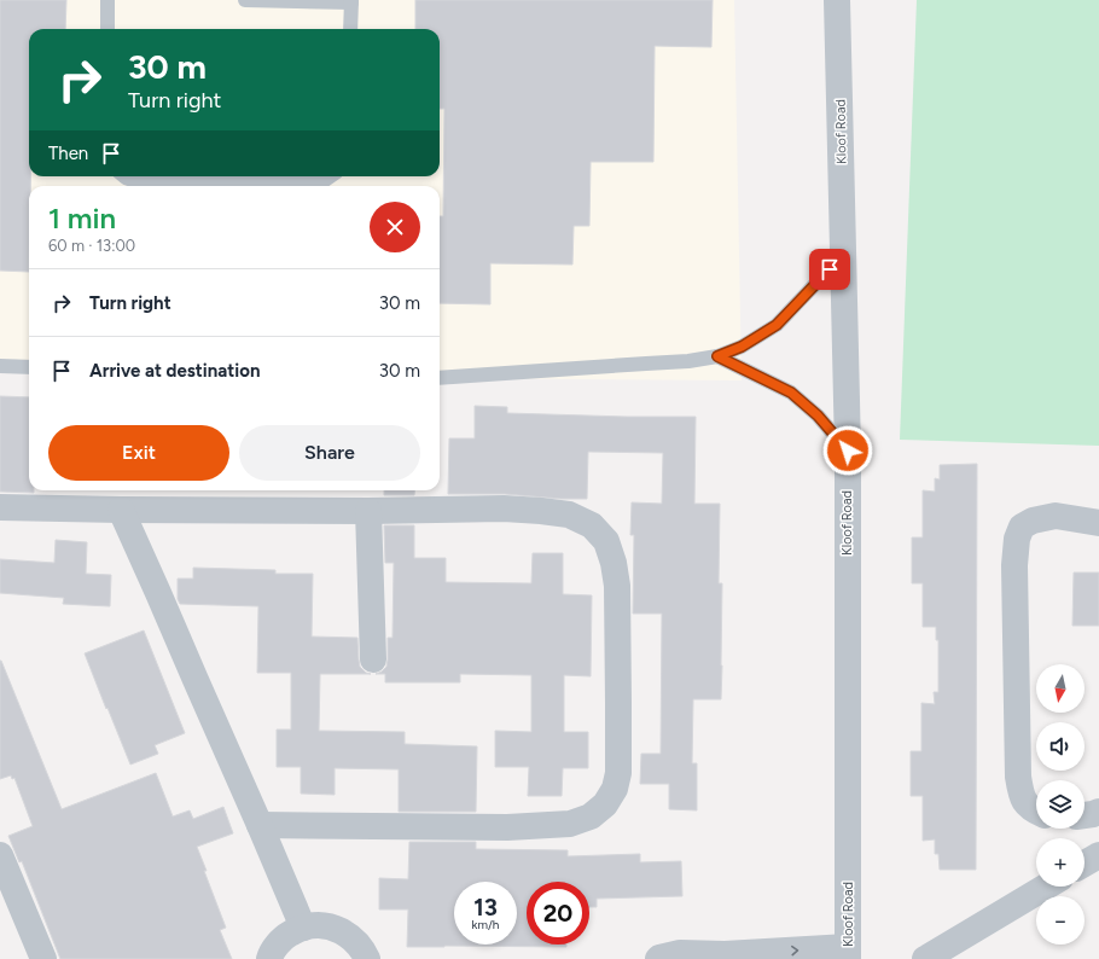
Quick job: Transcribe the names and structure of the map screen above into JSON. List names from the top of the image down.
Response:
{
  "streets": {
    "street": ["Kloof Road"]
  },
  "north": "bottom",
  "page": {
    "turn": ["30 m", "Turn right"],
    "then": "Then",
    "heading": ["1 min", "60 m · 13:00"],
    "list": [
      {
        "name": "Turn right",
        "value": "30 m"
      },
      {
        "name": "Arrive at destination",
        "value": "30 m"
      }
    ],
    "buttons": ["Exit", "Share"],
    "map_buttons": ["+", "−"],
    "speed": "13 km/h",
    "limit": "20"
  }
}
